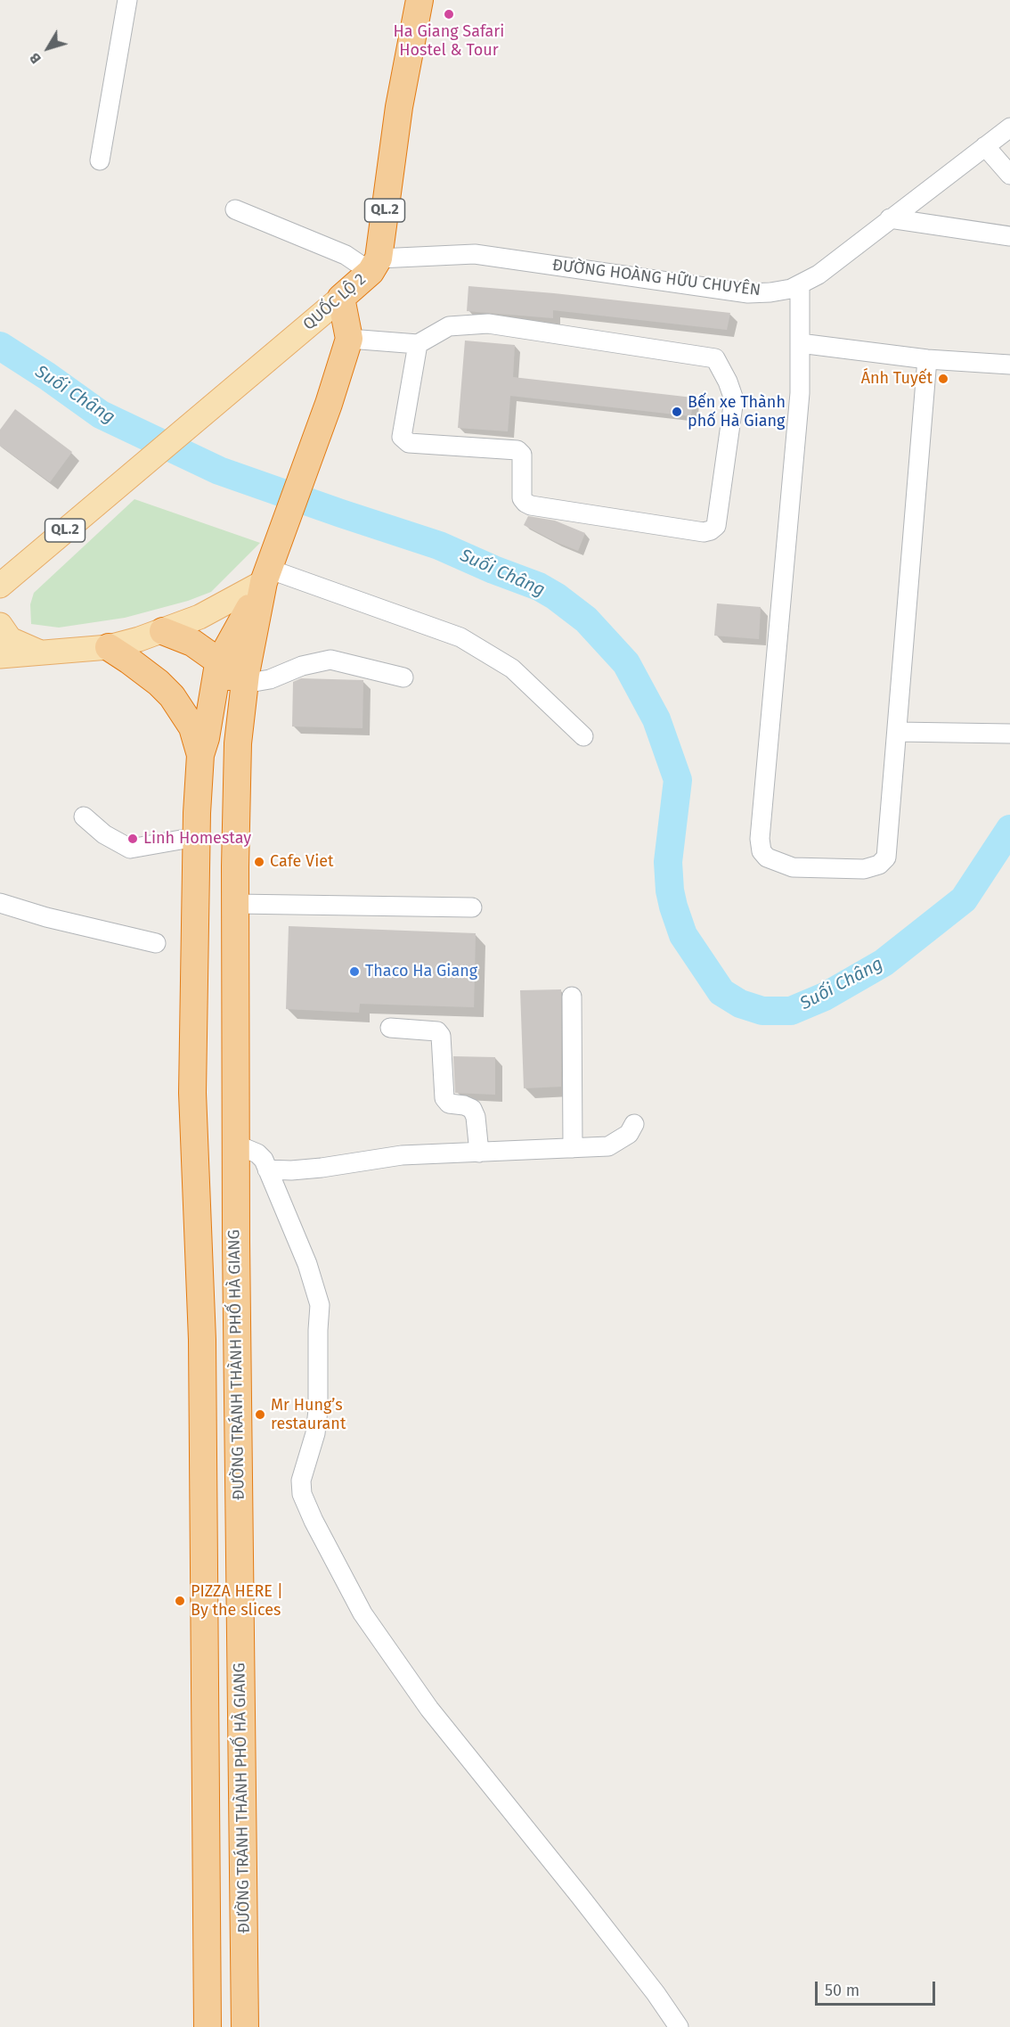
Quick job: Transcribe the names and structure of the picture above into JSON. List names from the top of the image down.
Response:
{
  "streets": {
    "highway": ["QL.2", "QUỐC LỘ 2", "ĐƯỜNG TRÁNH THÀNH PHỐ HÀ GIANG"],
    "street": ["ĐƯỜNG HOÀNG HỮU CHUYÊN"]
  },
  "crossings": [
    ["ĐƯỜNG HOÀNG HỮU CHUYÊN", "QUỐC LỘ 2"]
  ],
  "water": ["Suối Châng"],
  "places": [
    "Ha Giang Safari Hostel & Tour",
    "Ánh Tuyết",
    "Bến xe Thành phố Hà Giang",
    "Linh Homestay",
    "Cafe Viet",
    "Thaco Ha Giang",
    "Mr Hung’s restaurant",
    "PIZZA HERE | By the slices"
  ],
  "scale_bar": "50 m",
  "north": "bottom left"
}
